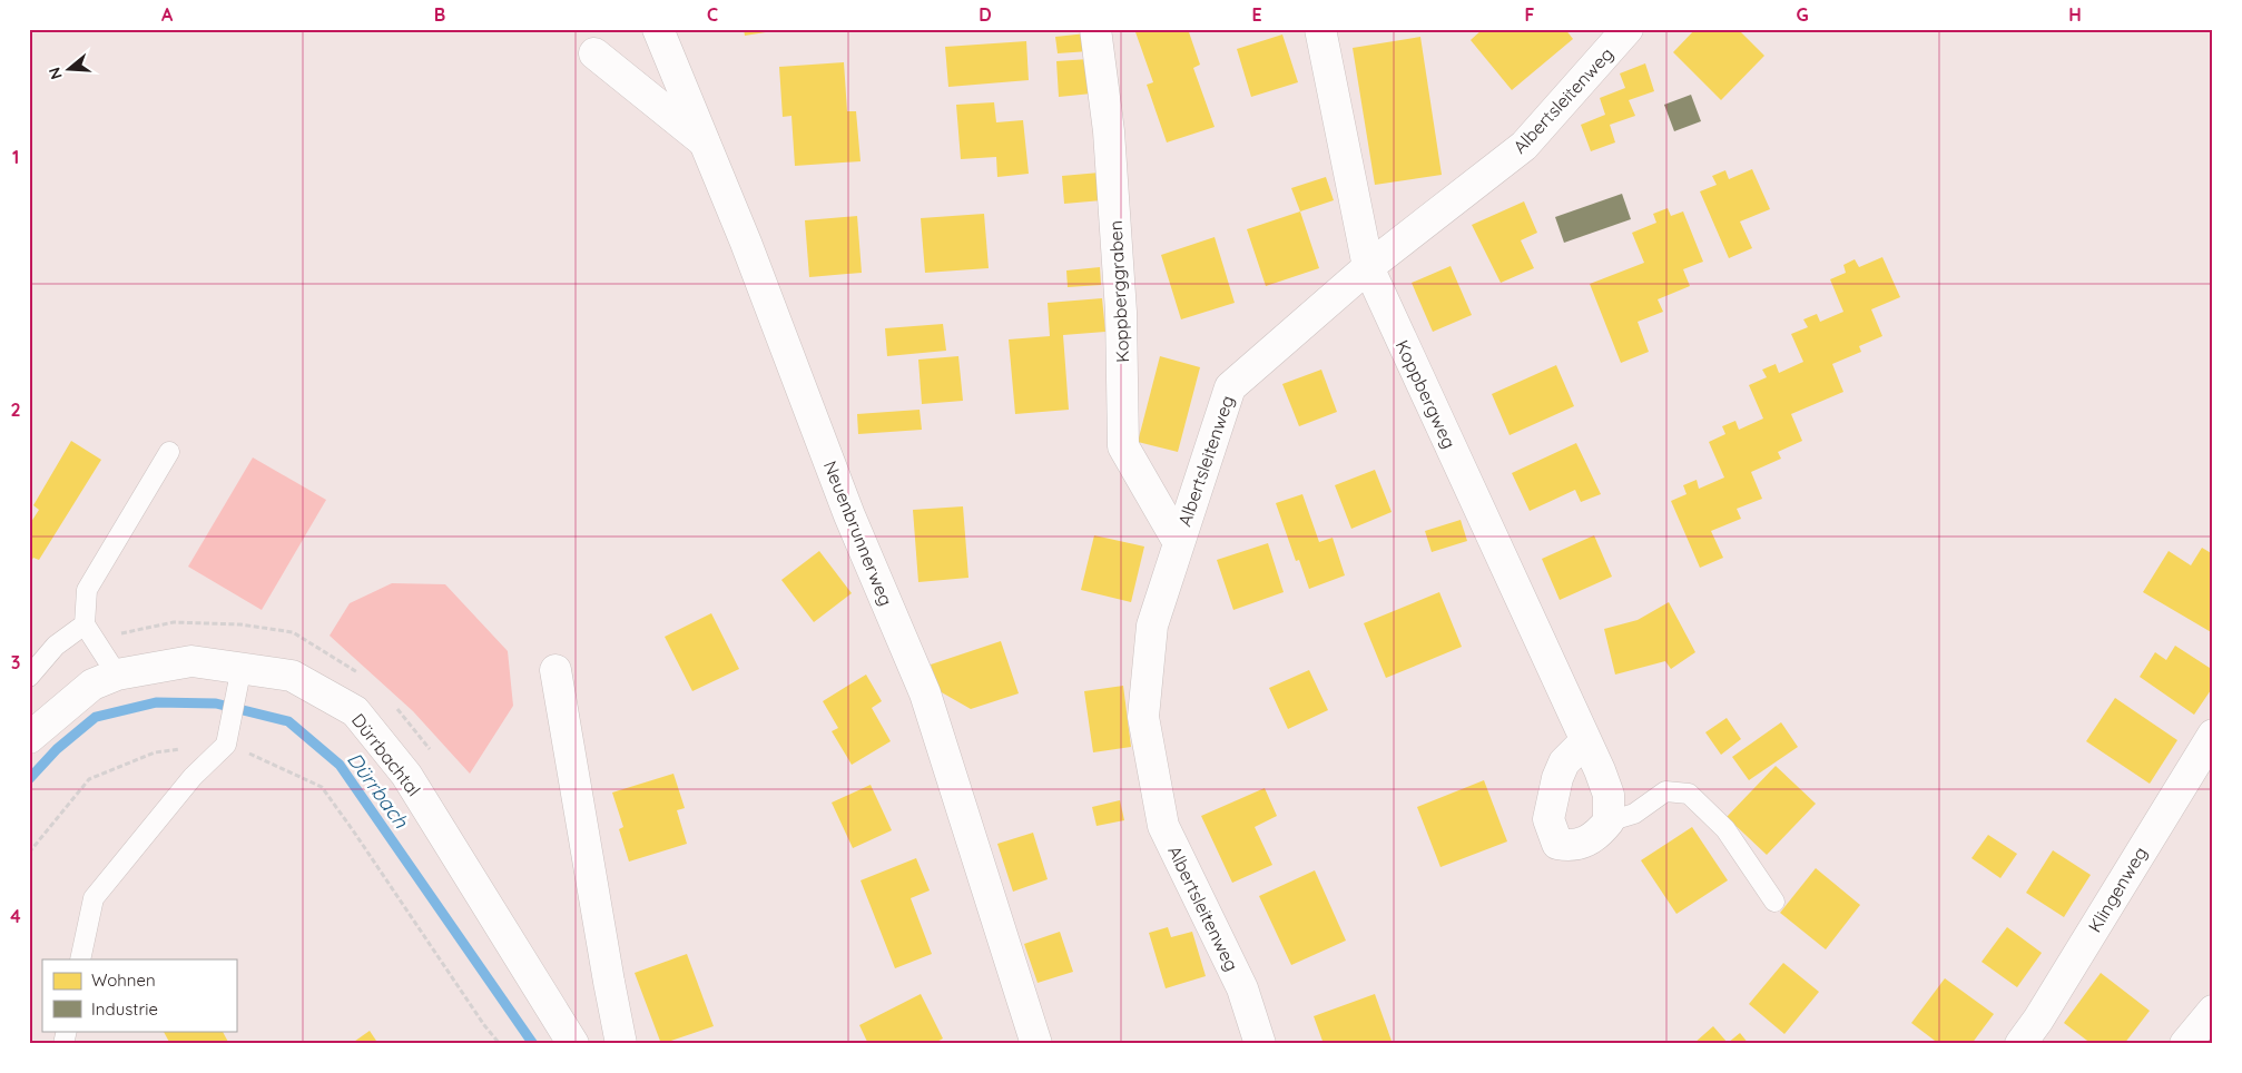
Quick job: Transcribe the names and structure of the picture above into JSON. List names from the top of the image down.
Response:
{
  "streets": {
    "street": [
      "Albertsleitenweg",
      "Koppberggraben",
      "Koppbergweg",
      "Neuenbrunnerweg",
      "Dürrbachtal",
      "Klingenweg"
    ]
  },
  "crossings": [
    ["Albertsleitenweg", "Koppberggraben"],
    ["Albertsleitenweg", "Koppbergweg"]
  ],
  "water": ["Dürrbach"],
  "legend": ["Wohnen", "Industrie"],
  "north": "left",
  "grid": {
    "columns": [
      "A",
      "B",
      "C",
      "D",
      "E",
      "F",
      "G",
      "H"
    ],
    "rows": [
      "1",
      "2",
      "3",
      "4"
    ]
  }
}
